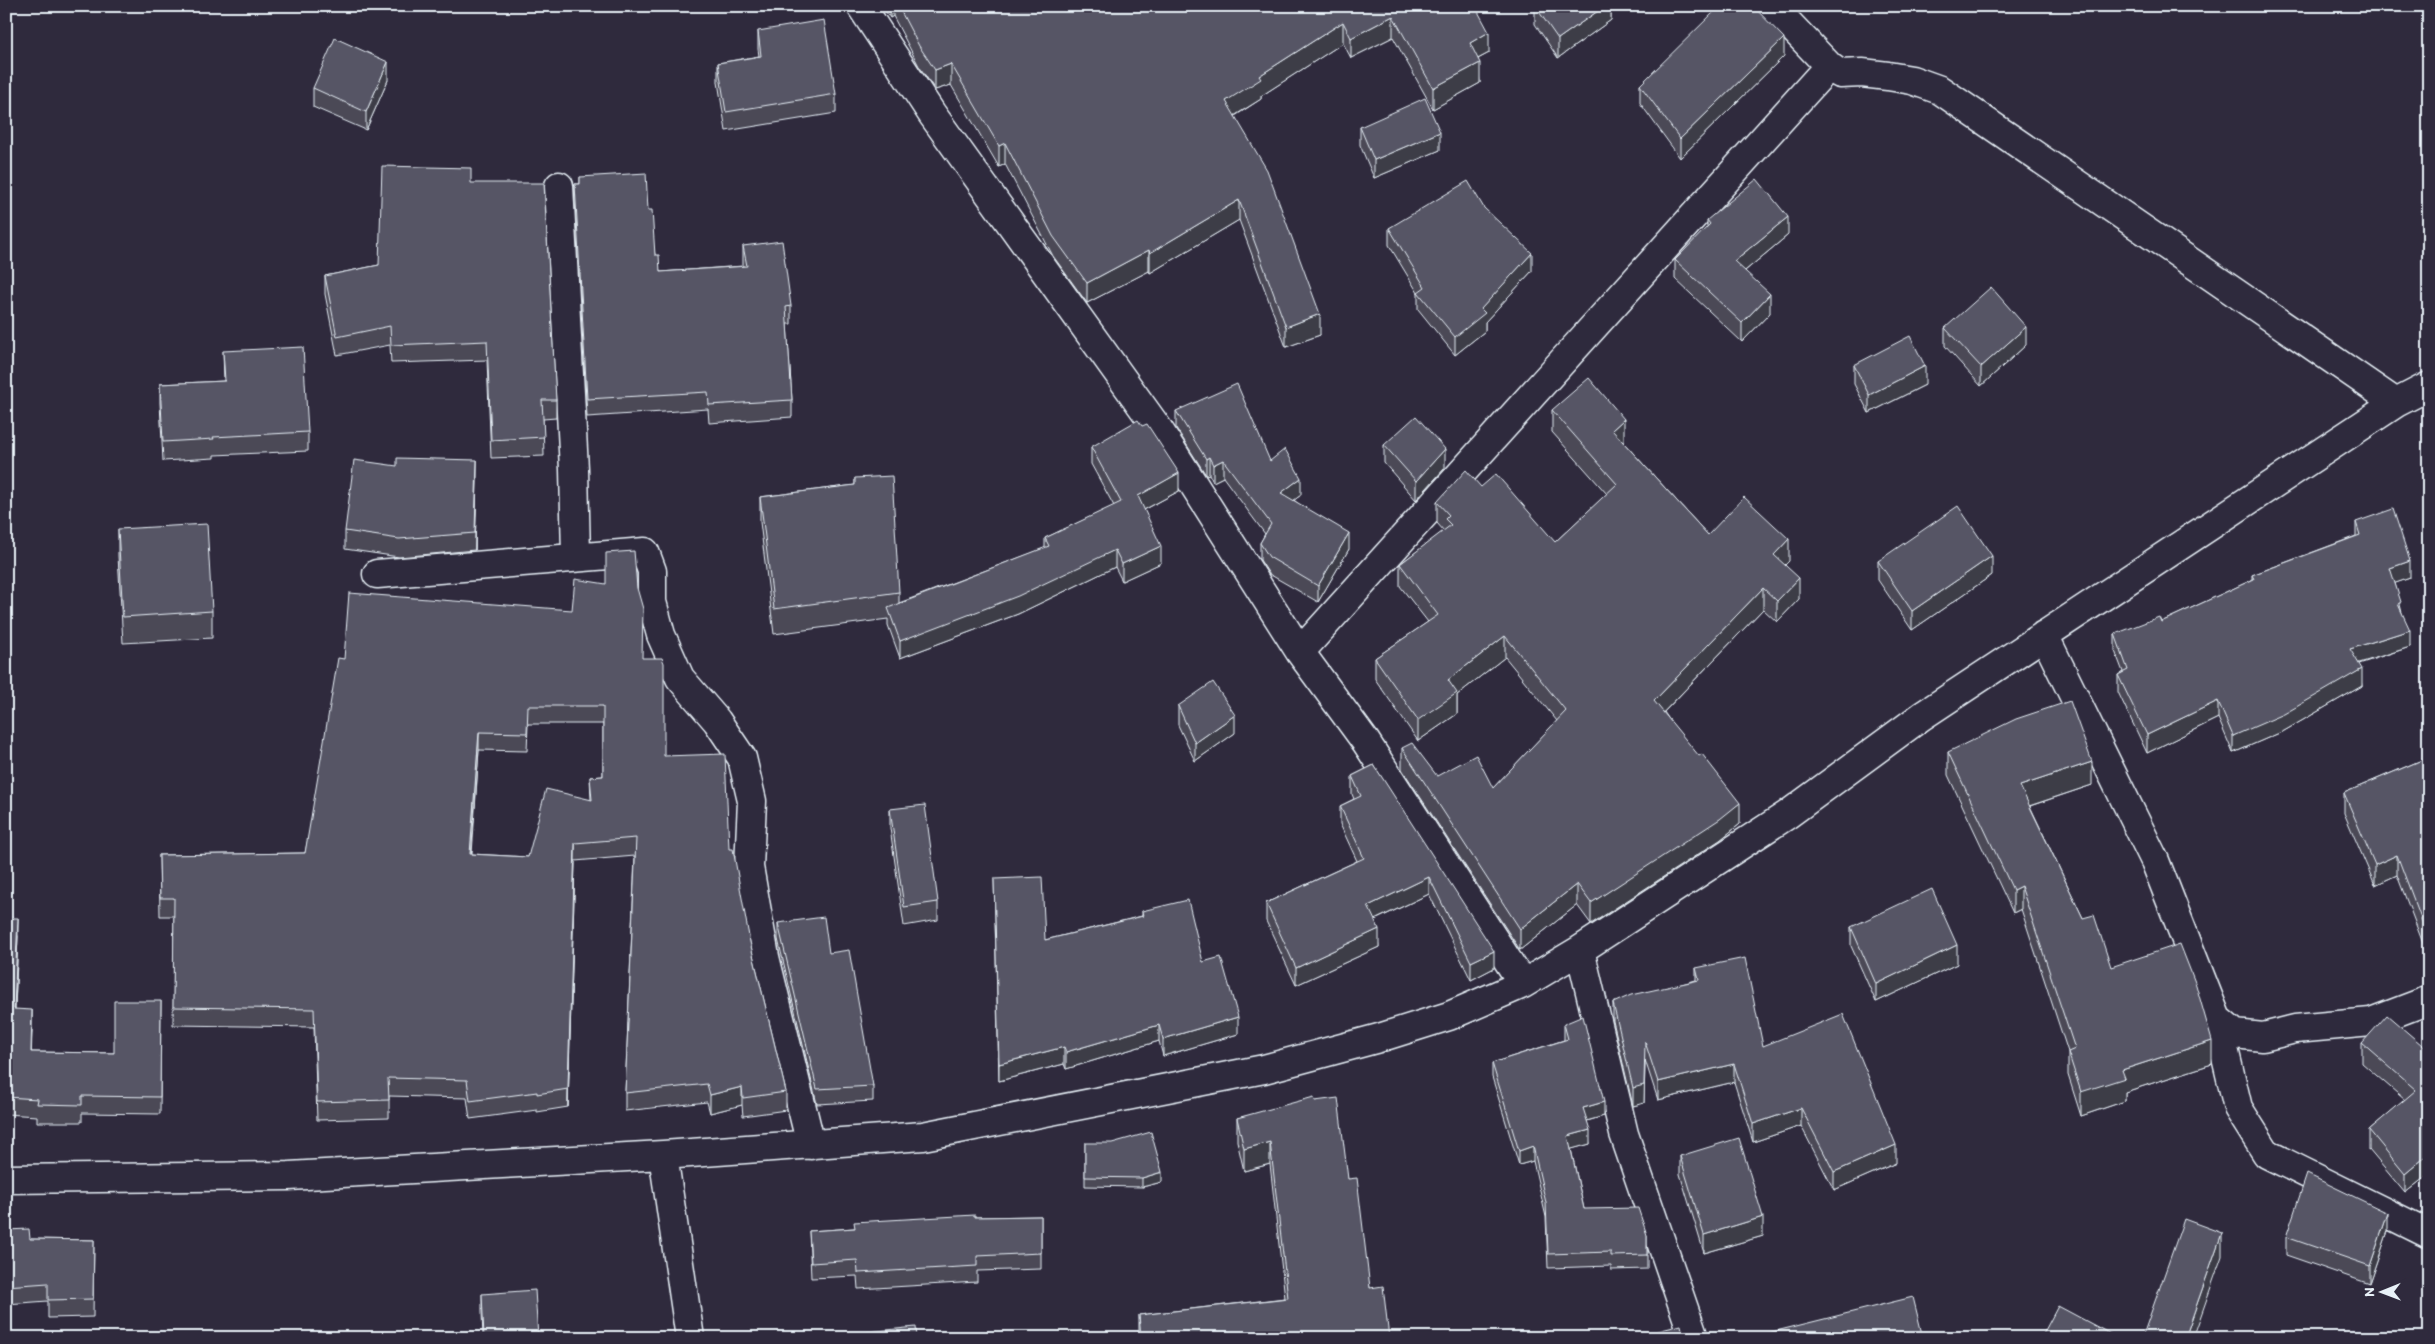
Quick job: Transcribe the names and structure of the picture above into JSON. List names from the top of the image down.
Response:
{
  "north": "left"
}
